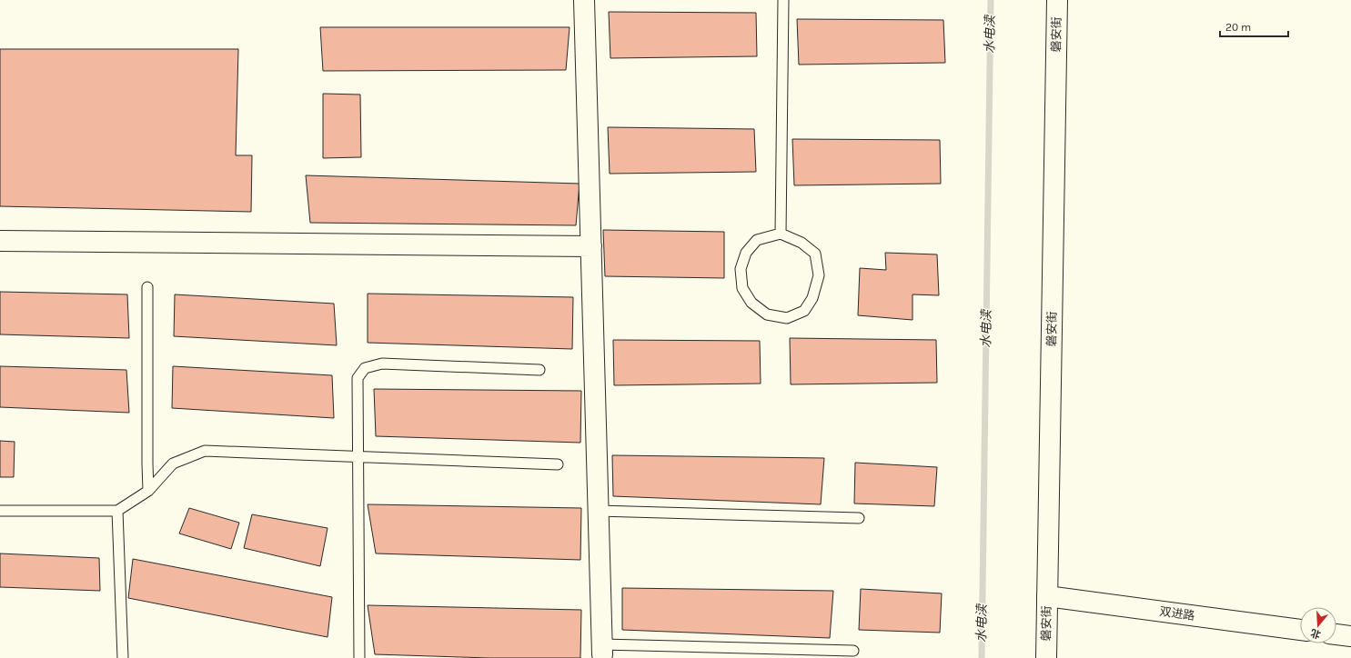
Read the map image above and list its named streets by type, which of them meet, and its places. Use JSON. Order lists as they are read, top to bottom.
{
  "streets": {
    "street": ["磐安街", "双进路"]
  },
  "crossings": [
    ["磐安街", "双进路"]
  ],
  "water": ["水电渎"],
  "scale_bar": "20 m",
  "north": "bottom"
}
